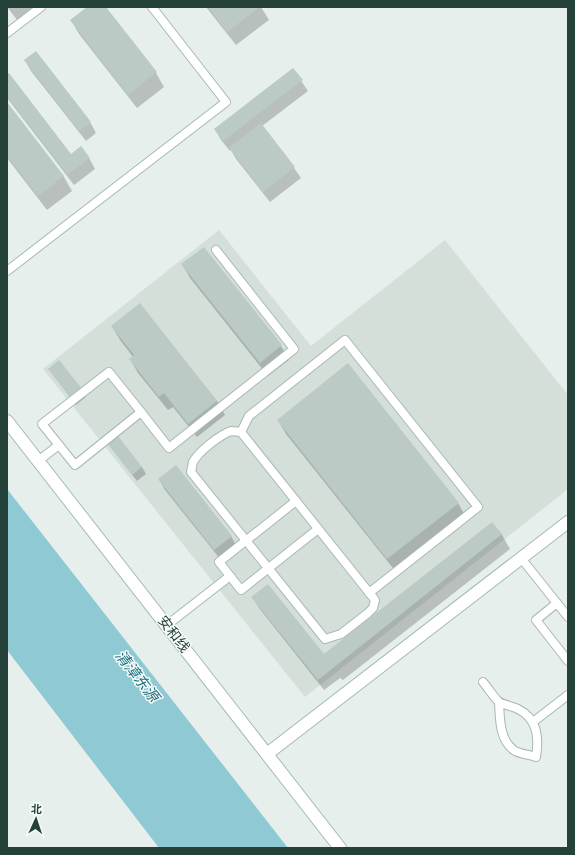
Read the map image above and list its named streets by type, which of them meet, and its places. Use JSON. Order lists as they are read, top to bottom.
{
  "streets": {
    "main road": ["安和线"]
  },
  "water": ["清漳东源"],
  "north": "top"
}
